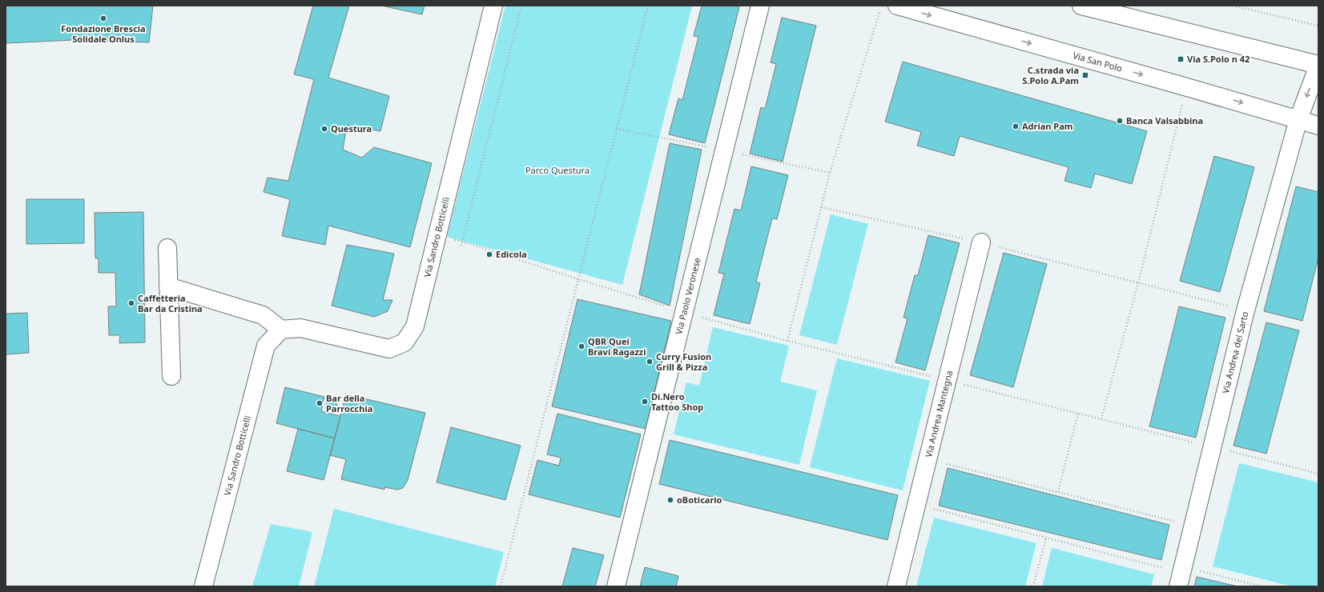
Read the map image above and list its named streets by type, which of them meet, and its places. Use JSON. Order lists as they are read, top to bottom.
{
  "streets": {
    "street": [
      "Via San Polo",
      "Via Sandro Botticelli",
      "Via Paolo Veronese",
      "Via Andrea del Sarto",
      "Via Andrea Mantegna"
    ]
  },
  "crossings": [
    ["Via San Polo", "Via Andrea del Sarto"]
  ],
  "parks": ["Parco Questura"],
  "places": {
    "other": [
      "Fondazione Brescia Solidale Onlus",
      "Banca Valsabbina",
      "Adrian Pam",
      "Questura",
      "Edicola",
      "Caffetteria Bar da Cristina",
      "QBR Quei Bravi Ragazzi",
      "Curry Fusion Grill & Pizza",
      "Di.Nero Tattoo Shop",
      "Bar della Parrocchia",
      "oBoticario"
    ],
    "transit": ["Via S.Polo n 42", "C.strada via S.Polo A.Pam"]
  }
}
